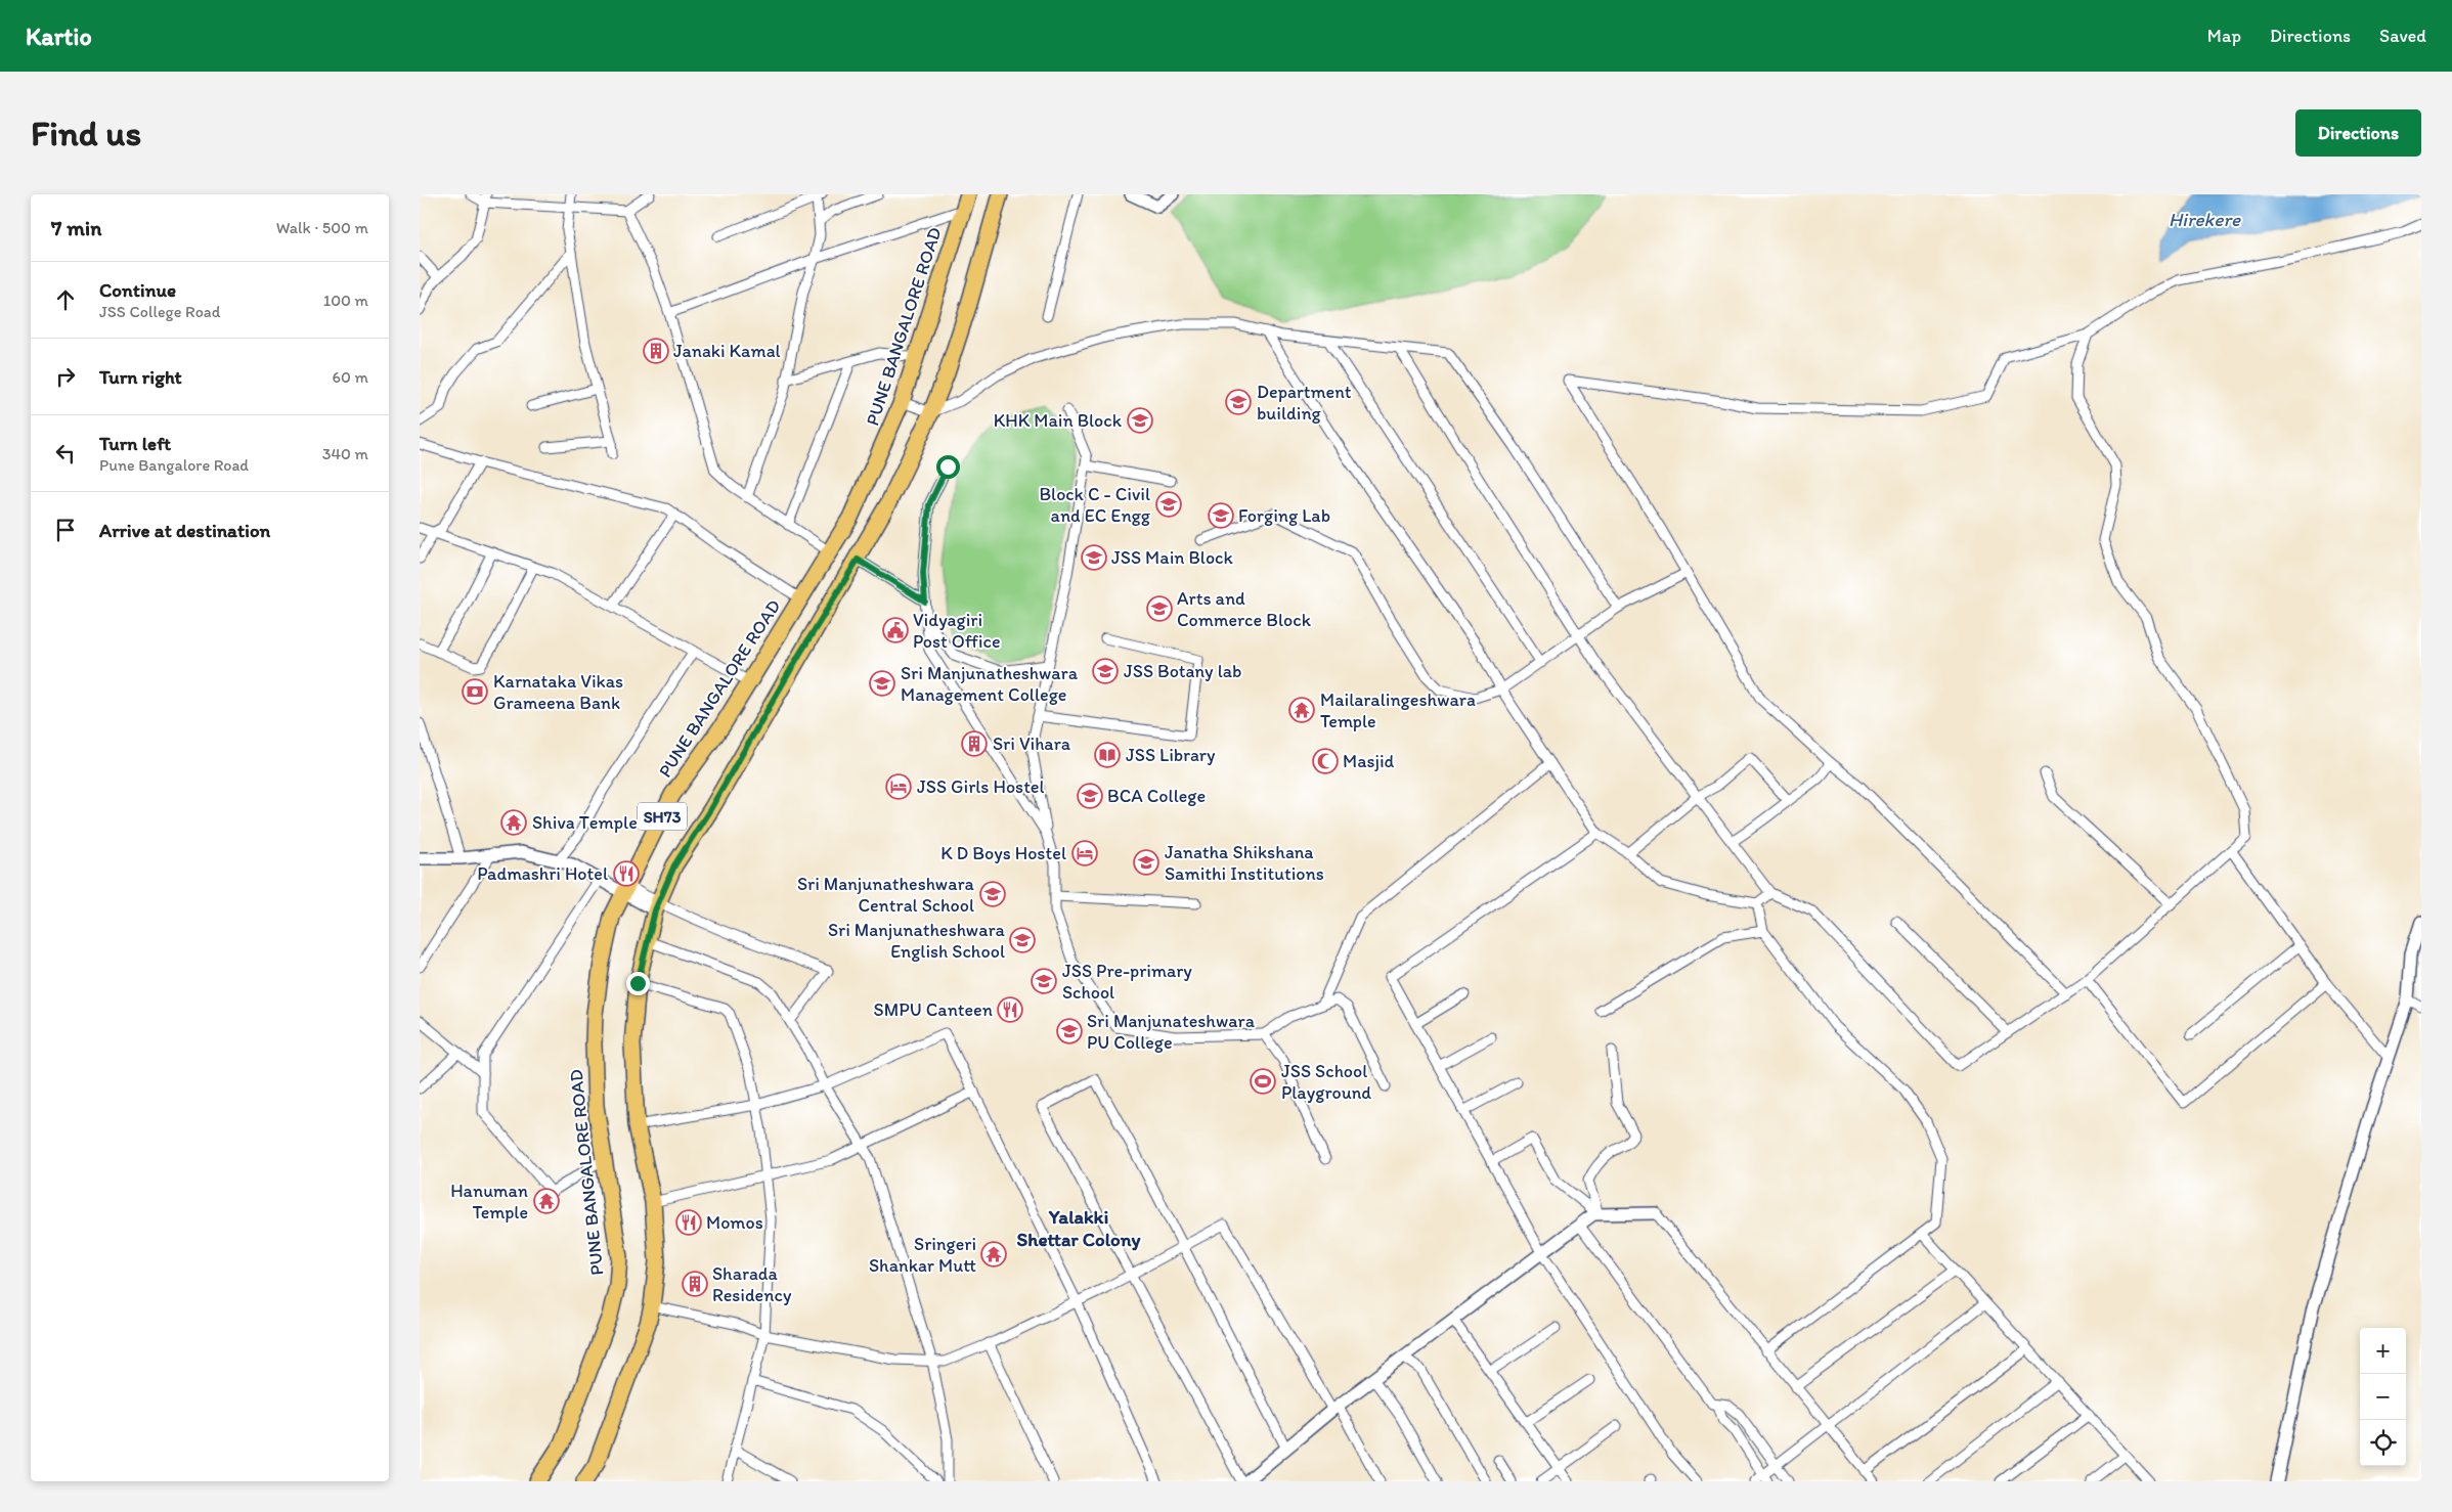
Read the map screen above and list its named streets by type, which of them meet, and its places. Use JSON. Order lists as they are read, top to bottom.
{
  "streets": {
    "main road": ["PUNE BANGALORE ROAD", "SH73"]
  },
  "districts": ["Yalakki Shettar Colony"],
  "water": ["Hirekere"],
  "places": {
    "building": ["Janaki Kamal", "Sri Vihara", "Sharada Residency"],
    "school or university": [
      "Department building",
      "KHK Main Block",
      "Block C - Civil and EC Engg",
      "Forging Lab",
      "JSS Main Block",
      "Arts and Commerce Block",
      "JSS Botany lab",
      "Sri Manjunatheshwara Management College",
      "BCA College",
      "Janatha Shikshana Samithi Institutions",
      "Sri Manjunatheshwara Central School",
      "Sri Manjunatheshwara English School",
      "JSS Pre-primary School",
      "Sri Manjunateshwara PU College"
    ],
    "public building": ["Vidyagiri Post Office"],
    "bank": ["Karnataka Vikas Grameena Bank"],
    "temple": [
      "Mailaralingeshwara Temple",
      "Shiva Temple",
      "Hanuman Temple",
      "Sringeri Shankar Mutt"
    ],
    "library": ["JSS Library"],
    "mosque": ["Masjid"],
    "hotel": ["JSS Girls Hostel", "K D Boys Hostel"],
    "restaurant": ["Padmashri Hotel", "SMPU Canteen", "Momos"],
    "sports": ["JSS School Playground"]
  },
  "page": {
    "header": "Kartio",
    "nav": ["Map", "Directions", "Saved"],
    "buttons": "Directions",
    "title": "Find us",
    "heading": ["7 min", "Walk · 500 m"],
    "list": [
      ["Continue", "JSS College Road", "100 m"],
      ["Turn right", "60 m"],
      ["Turn left", "Pune Bangalore Road", "340 m"],
      "Arrive at destination"
    ],
    "map_buttons": ["+", "−"]
  }
}
